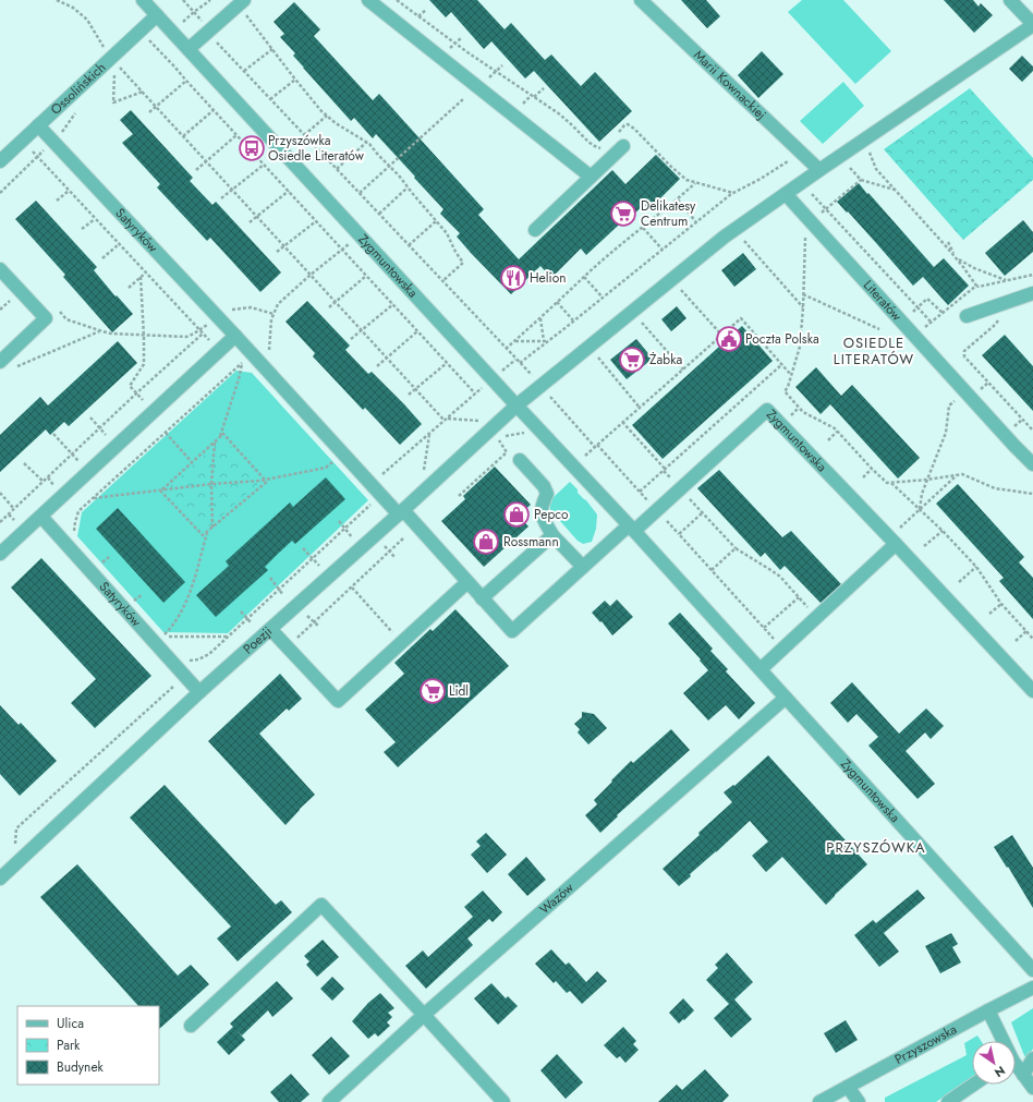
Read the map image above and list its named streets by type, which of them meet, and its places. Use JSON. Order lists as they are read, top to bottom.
{
  "streets": {
    "street": [
      "Marii Kownackiej",
      "Ossolińskich",
      "Satyryków",
      "Zygmuntowska",
      "Literatów",
      "Poezji",
      "Wazów",
      "Przyszowska"
    ]
  },
  "crossings": [
    ["Ossolińskich", "Satyryków"],
    ["Ossolińskich", "Zygmuntowska"],
    ["Satyryków", "Poezji"],
    ["Zygmuntowska", "Poezji"],
    ["Zygmuntowska", "Wazów"]
  ],
  "districts": ["OSIEDLE LITERATÓW", "PRZYSZÓWKA"],
  "places": {
    "bus stop": ["Przyszówka Osiedle Literatów"],
    "supermarket": ["Delikatesy Centrum", "Żabka", "Lidl"],
    "restaurant": ["Helion"],
    "public building": ["Poczta Polska"],
    "shop": ["Pepco", "Rossmann"]
  },
  "legend": ["Ulica", "Park", "Budynek"],
  "north": "bottom right"
}
